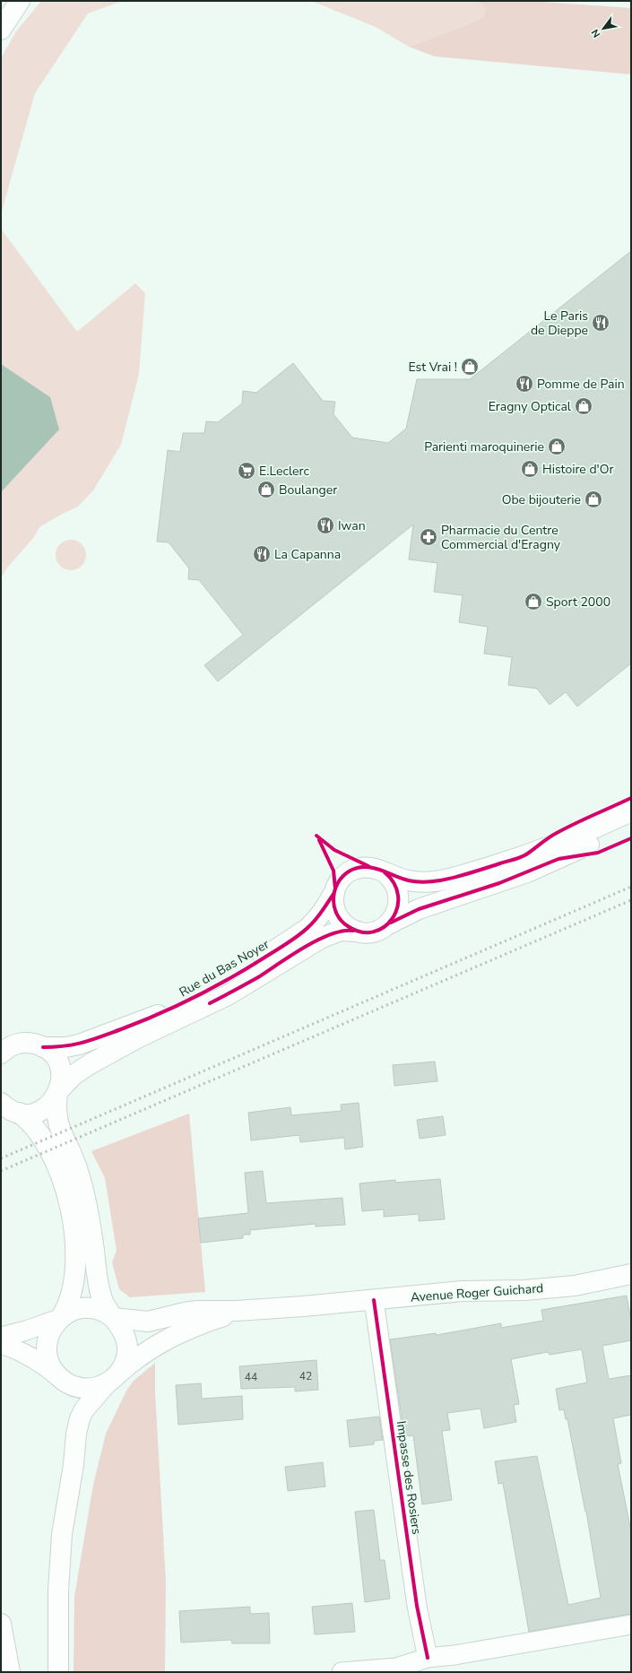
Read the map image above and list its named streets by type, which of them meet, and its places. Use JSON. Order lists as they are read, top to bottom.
{
  "streets": {
    "main road": ["Rue du Bas Noyer", "Avenue Roger Guichard"],
    "street": ["Impasse des Rosiers"]
  },
  "crossings": [
    ["Avenue Roger Guichard", "Impasse des Rosiers"]
  ],
  "places": {
    "restaurant": [
      "Le Paris de Dieppe",
      "Pomme de Pain",
      "Iwan",
      "La Capanna"
    ],
    "shop": [
      "Est Vrai !",
      "Eragny Optical",
      "Parienti maroquinerie",
      "Histoire d'Or",
      "Boulanger",
      "Obe bijouterie",
      "Sport 2000"
    ],
    "supermarket": ["E.Leclerc"],
    "pharmacy": ["Pharmacie du Centre Commercial d'Eragny"]
  },
  "house_numbers": ["42", "44"],
  "north": "bottom left"
}
